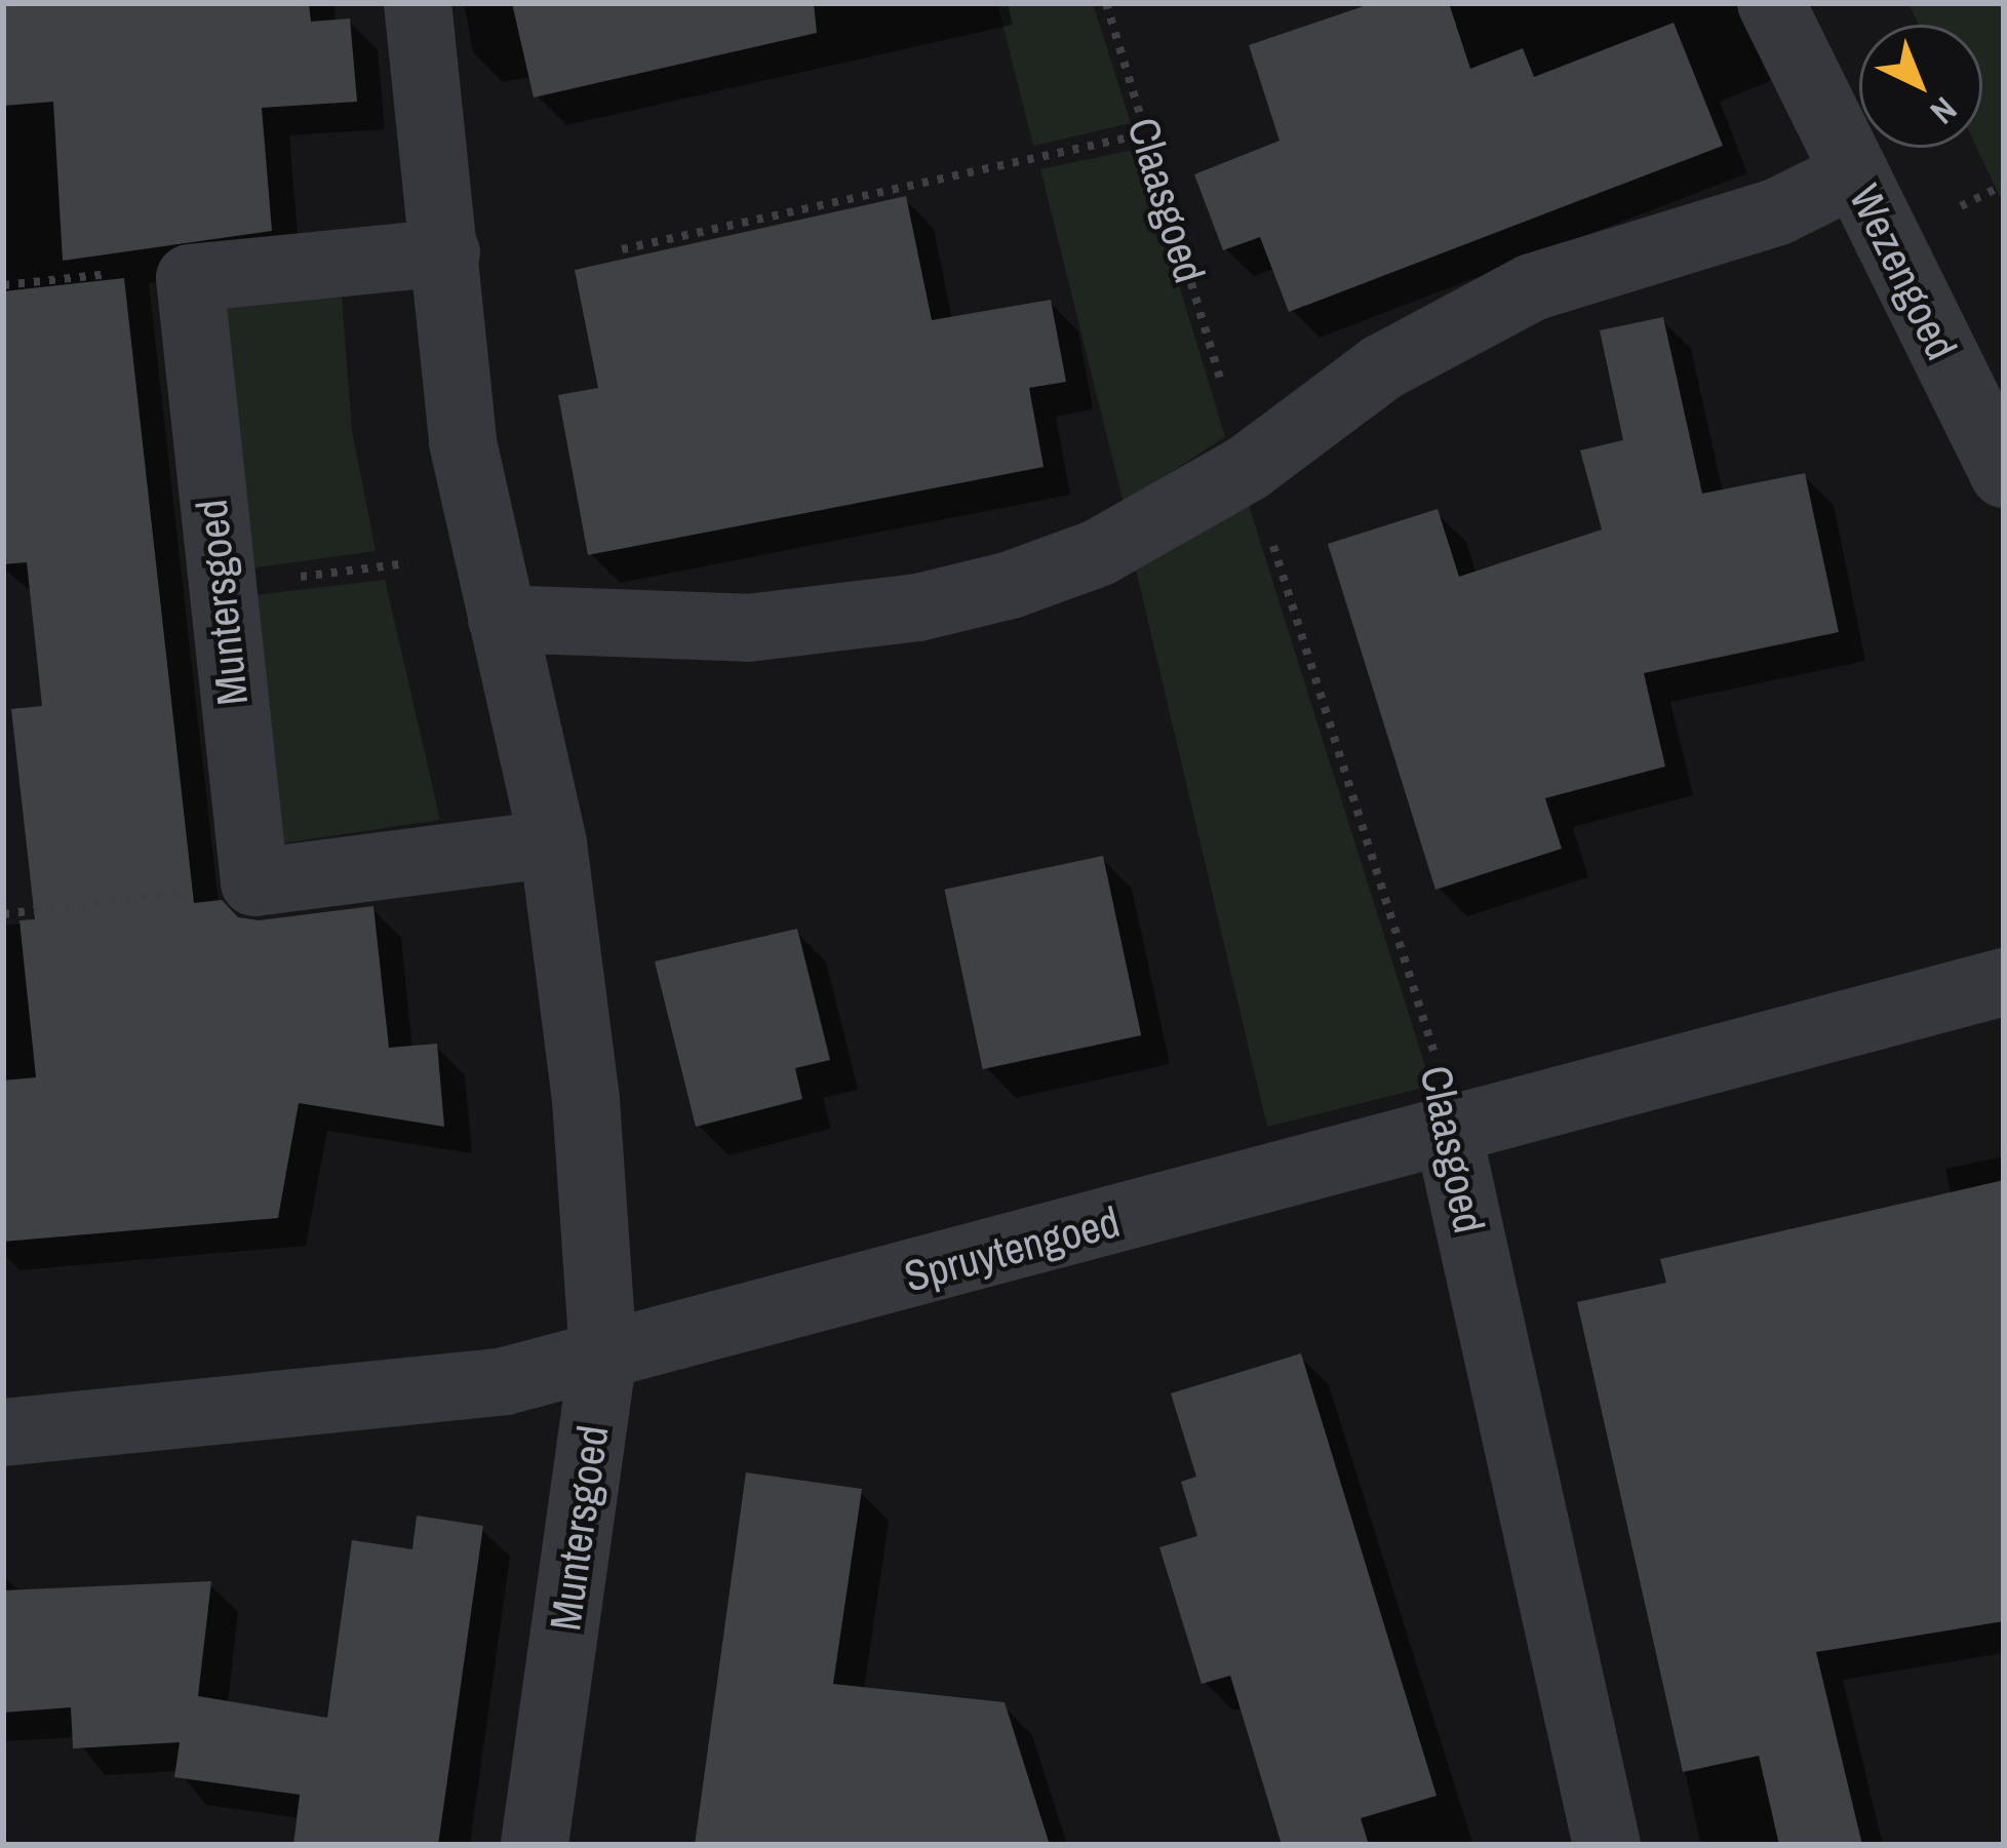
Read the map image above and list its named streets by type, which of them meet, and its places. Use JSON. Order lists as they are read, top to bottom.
{
  "streets": {
    "street": [
      "Claasgoed",
      "Wezengoed",
      "Muntersgoed",
      "Spruytengoed"
    ]
  },
  "crossings": [
    ["Claasgoed", "Spruytengoed"],
    ["Muntersgoed", "Spruytengoed"]
  ],
  "north": "bottom right"
}
